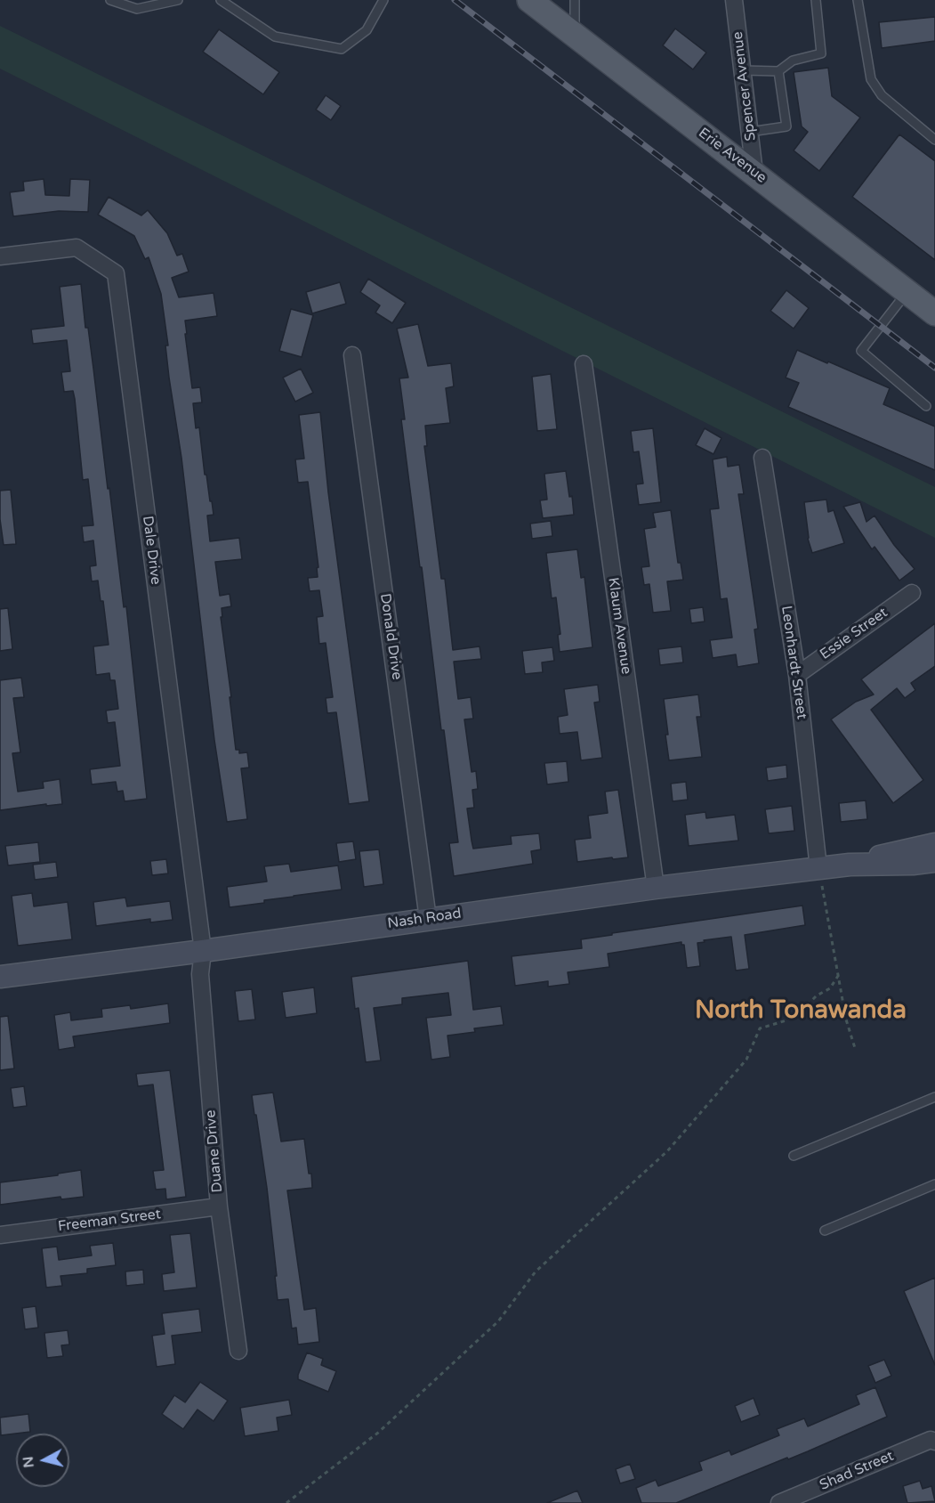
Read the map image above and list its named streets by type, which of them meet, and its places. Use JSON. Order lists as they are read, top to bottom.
{
  "streets": {
    "main road": ["Erie Avenue", "Nash Road"],
    "street": [
      "Spencer Avenue",
      "Dale Drive",
      "Klaum Avenue",
      "Essie Street",
      "Donald Drive",
      "Leonhardt Street",
      "Duane Drive",
      "Freeman Street",
      "Shad Street"
    ]
  },
  "crossings": [
    ["Spencer Avenue", "Erie Avenue"],
    ["Dale Drive", "Nash Road"],
    ["Dale Drive", "Duane Drive"],
    ["Klaum Avenue", "Nash Road"],
    ["Essie Street", "Leonhardt Street"],
    ["Donald Drive", "Nash Road"],
    ["Leonhardt Street", "Nash Road"],
    ["Nash Road", "Duane Drive"],
    ["Duane Drive", "Freeman Street"]
  ],
  "districts": ["North Tonawanda"],
  "north": "left"
}
